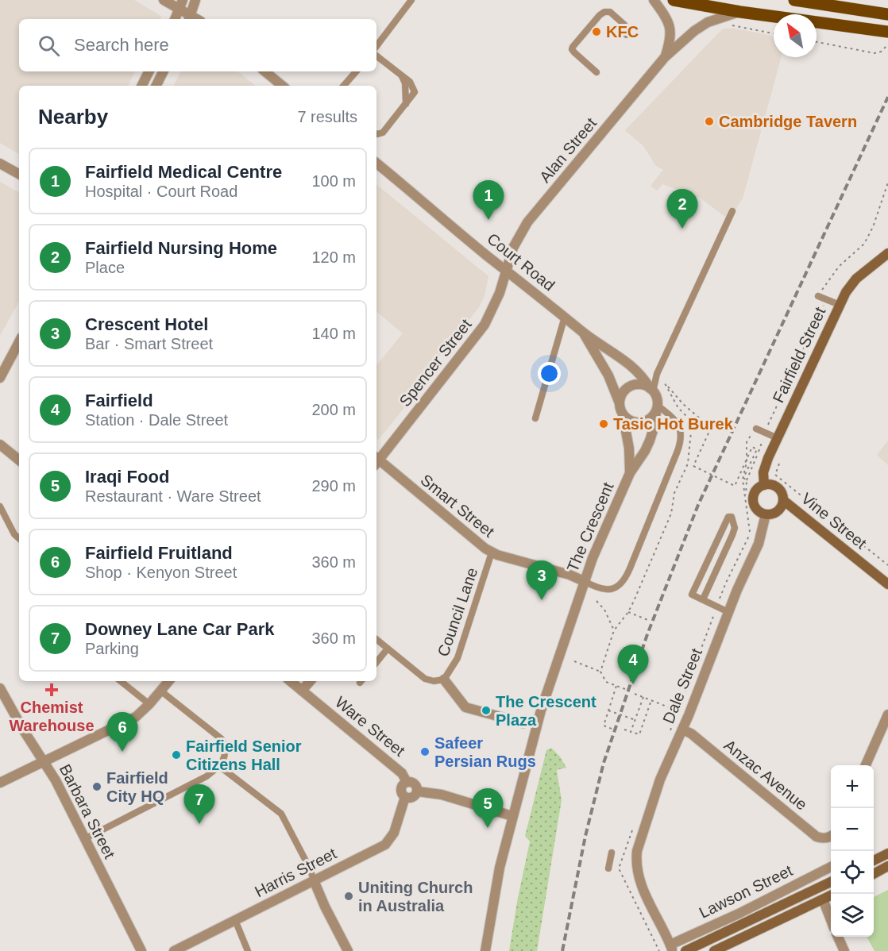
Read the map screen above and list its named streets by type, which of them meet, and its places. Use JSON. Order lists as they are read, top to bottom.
{
  "streets": {
    "main road": ["Fairfield Street", "Vine Street", "Lawson Street"],
    "street": [
      "Alan Street",
      "Court Road",
      "Spencer Street",
      "Smart Street",
      "The Crescent",
      "Dale Street",
      "Ware Street",
      "Anzac Avenue",
      "Barbara Street",
      "Harris Street"
    ],
    "lane": ["Council Lane"]
  },
  "crossings": [
    ["Alan Street", "Court Road"],
    ["Alan Street", "Spencer Street"],
    ["Court Road", "Spencer Street"],
    ["Fairfield Street", "Vine Street"],
    ["Fairfield Street", "Dale Street"],
    ["Smart Street", "The Crescent"],
    ["Smart Street", "Council Lane"],
    ["Vine Street", "Dale Street"],
    ["Dale Street", "Anzac Avenue"],
    ["Dale Street", "Lawson Street"],
    ["Ware Street", "Harris Street"]
  ],
  "places": {
    "other": [
      "KFC",
      "Cambridge Tavern",
      "Tasic Hot Burek",
      "The Crescent Plaza",
      "Safeer Persian Rugs",
      "Fairfield Senior Citizens Hall",
      "Fairfield City HQ",
      "Uniting Church in Australia"
    ],
    "health": ["Chemist Warehouse"]
  },
  "north": "top left",
  "page": {
    "search": "Search here",
    "heading": ["Nearby", "7 results"],
    "list": [
      {
        "mark": "1",
        "name": "Fairfield Medical Centre",
        "note": "Hospital · Court Road",
        "value": "100 m"
      },
      {
        "mark": "2",
        "name": "Fairfield Nursing Home",
        "note": "Place",
        "value": "120 m"
      },
      {
        "mark": "3",
        "name": "Crescent Hotel",
        "note": "Bar · Smart Street",
        "value": "140 m"
      },
      {
        "mark": "4",
        "name": "Fairfield",
        "note": "Station · Dale Street",
        "value": "200 m"
      },
      {
        "mark": "5",
        "name": "Iraqi Food",
        "note": "Restaurant · Ware Street",
        "value": "290 m"
      },
      {
        "mark": "6",
        "name": "Fairfield Fruitland",
        "note": "Shop · Kenyon Street",
        "value": "360 m"
      },
      {
        "mark": "7",
        "name": "Downey Lane Car Park",
        "note": "Parking",
        "value": "360 m"
      }
    ],
    "pins": [
      "1",
      "2",
      "3",
      "4",
      "6",
      "7",
      "5"
    ],
    "map_buttons": ["+", "−"]
  }
}
